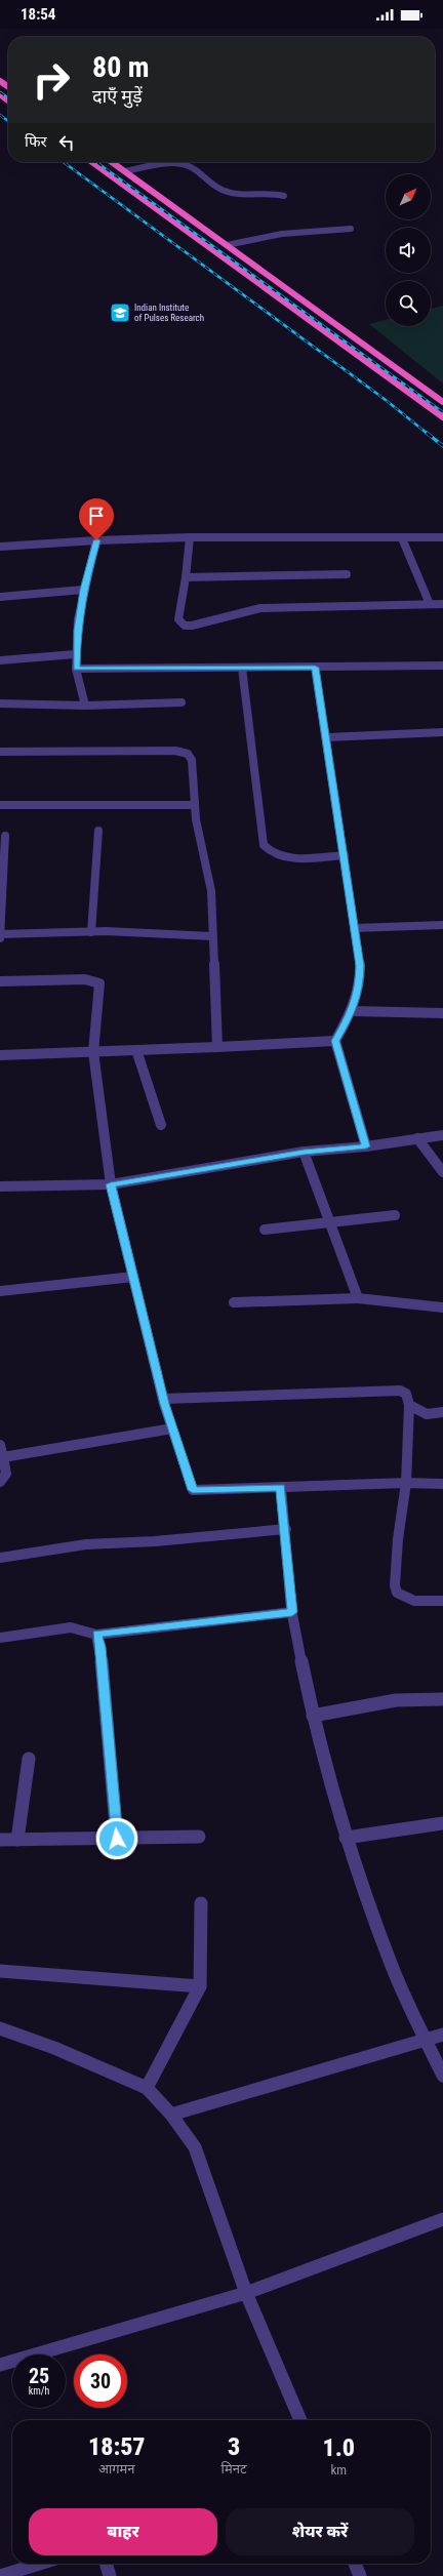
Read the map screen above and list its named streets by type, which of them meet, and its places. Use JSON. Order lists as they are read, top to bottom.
{
  "places": {
    "school or university": ["Indian Institute of Pulses Research"]
  },
  "north": "top right",
  "page": {
    "status": "18:54",
    "turn": ["80 m", "दाएँ मुड़ें"],
    "then": "फिर",
    "speed": "25 km/h",
    "limit": "30",
    "eta": [
      "18:57",
      "आगमन",
      "3",
      "मिनट",
      "1.0",
      "km"
    ],
    "buttons": ["बाहर", "शेयर करें"]
  }
}
